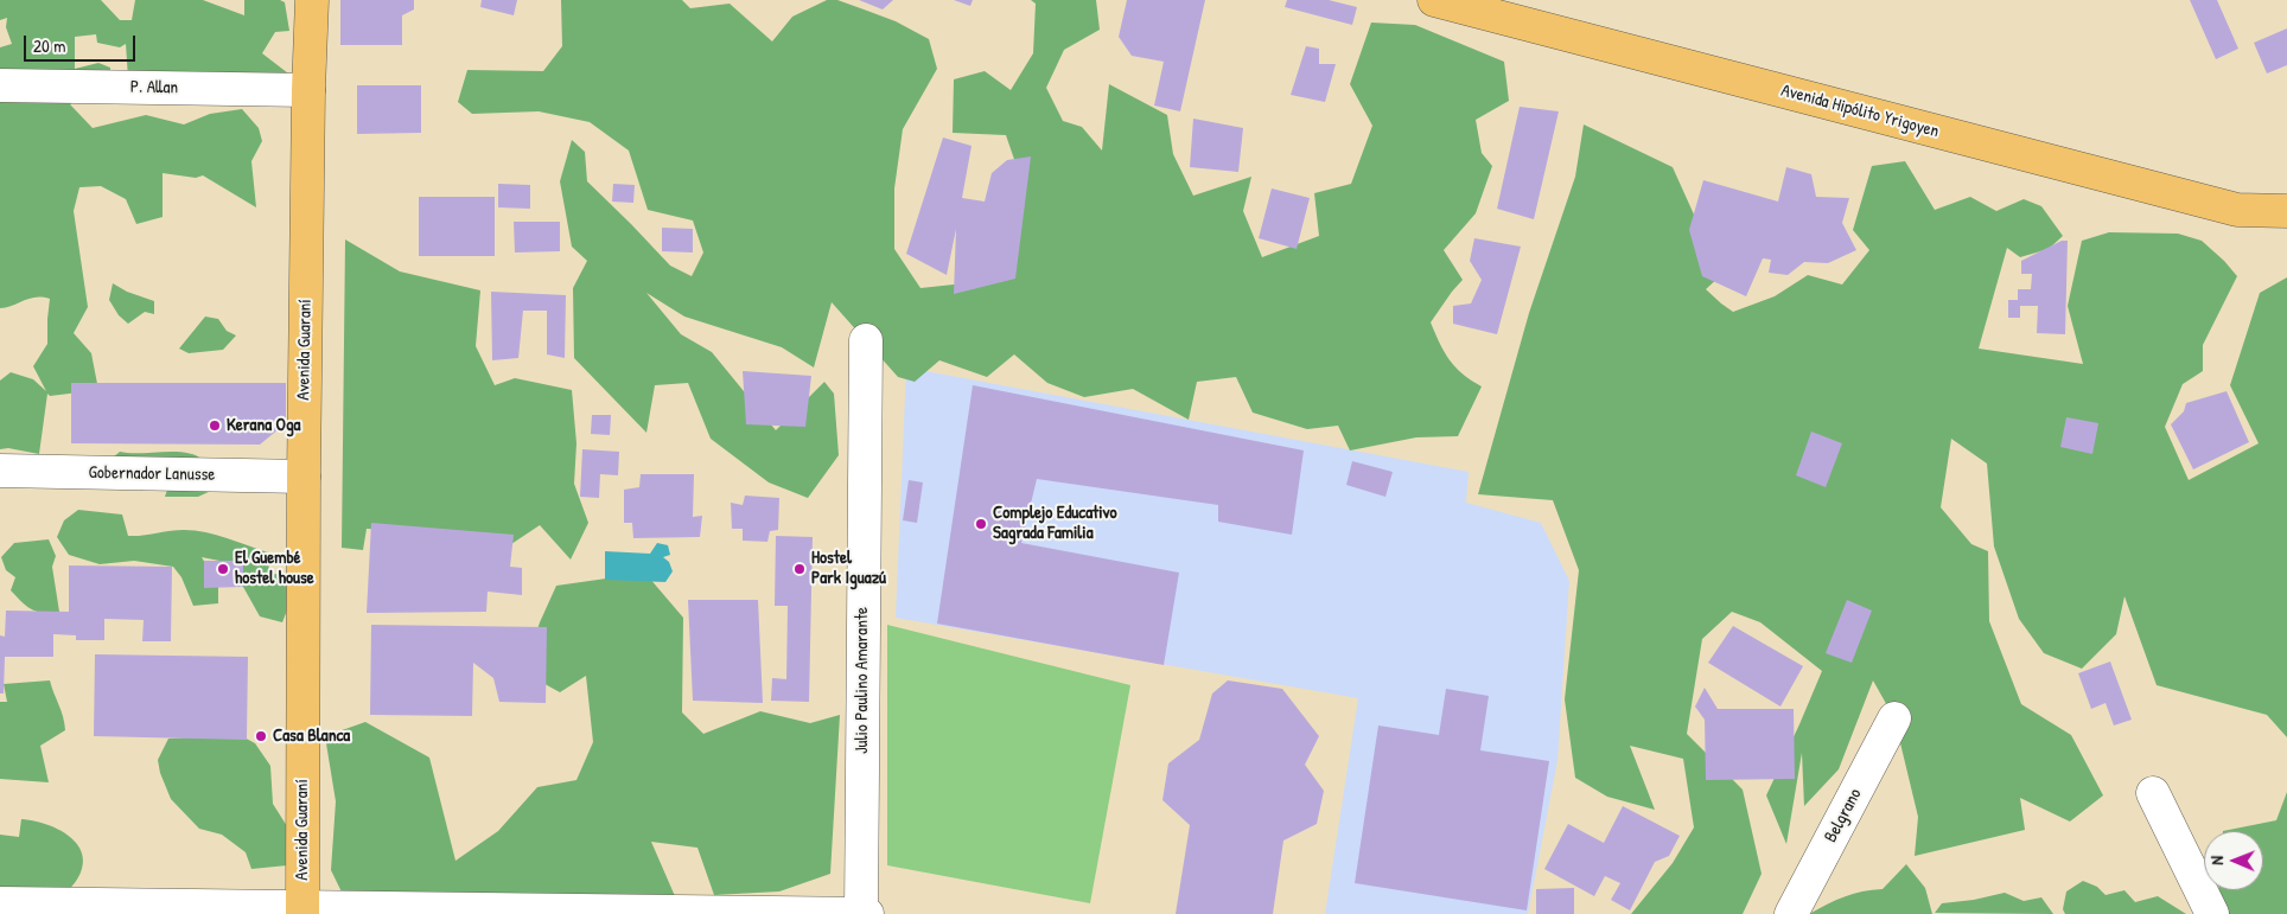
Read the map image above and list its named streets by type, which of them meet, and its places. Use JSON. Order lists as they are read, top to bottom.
{
  "streets": {
    "main road": ["Avenida Hipólito Yrigoyen", "Avenida Guaraní"],
    "street": [
      "P. Allan",
      "Gobernador Lanusse",
      "Julio Paulino Amarante",
      "Belgrano"
    ]
  },
  "crossings": [
    ["P. Allan", "Avenida Guaraní"],
    ["Avenida Guaraní", "Gobernador Lanusse"]
  ],
  "places": [
    "Kerana Oga",
    "Complejo Educativo Sagrada Familia",
    "El Guembé hostel house",
    "Hostel Park Iguazú",
    "Casa Blanca"
  ],
  "scale_bar": "20 m",
  "north": "left"
}
